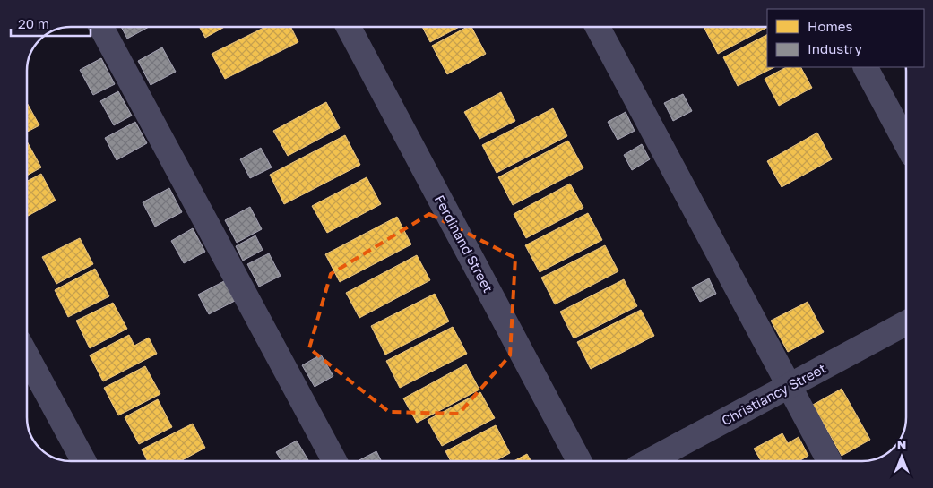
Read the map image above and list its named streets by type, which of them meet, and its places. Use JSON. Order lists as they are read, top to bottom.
{
  "streets": {
    "street": ["Ferdinand Street", "Christiancy Street"]
  },
  "legend": ["Homes", "Industry"],
  "scale_bar": "20 m",
  "north": "top"
}
